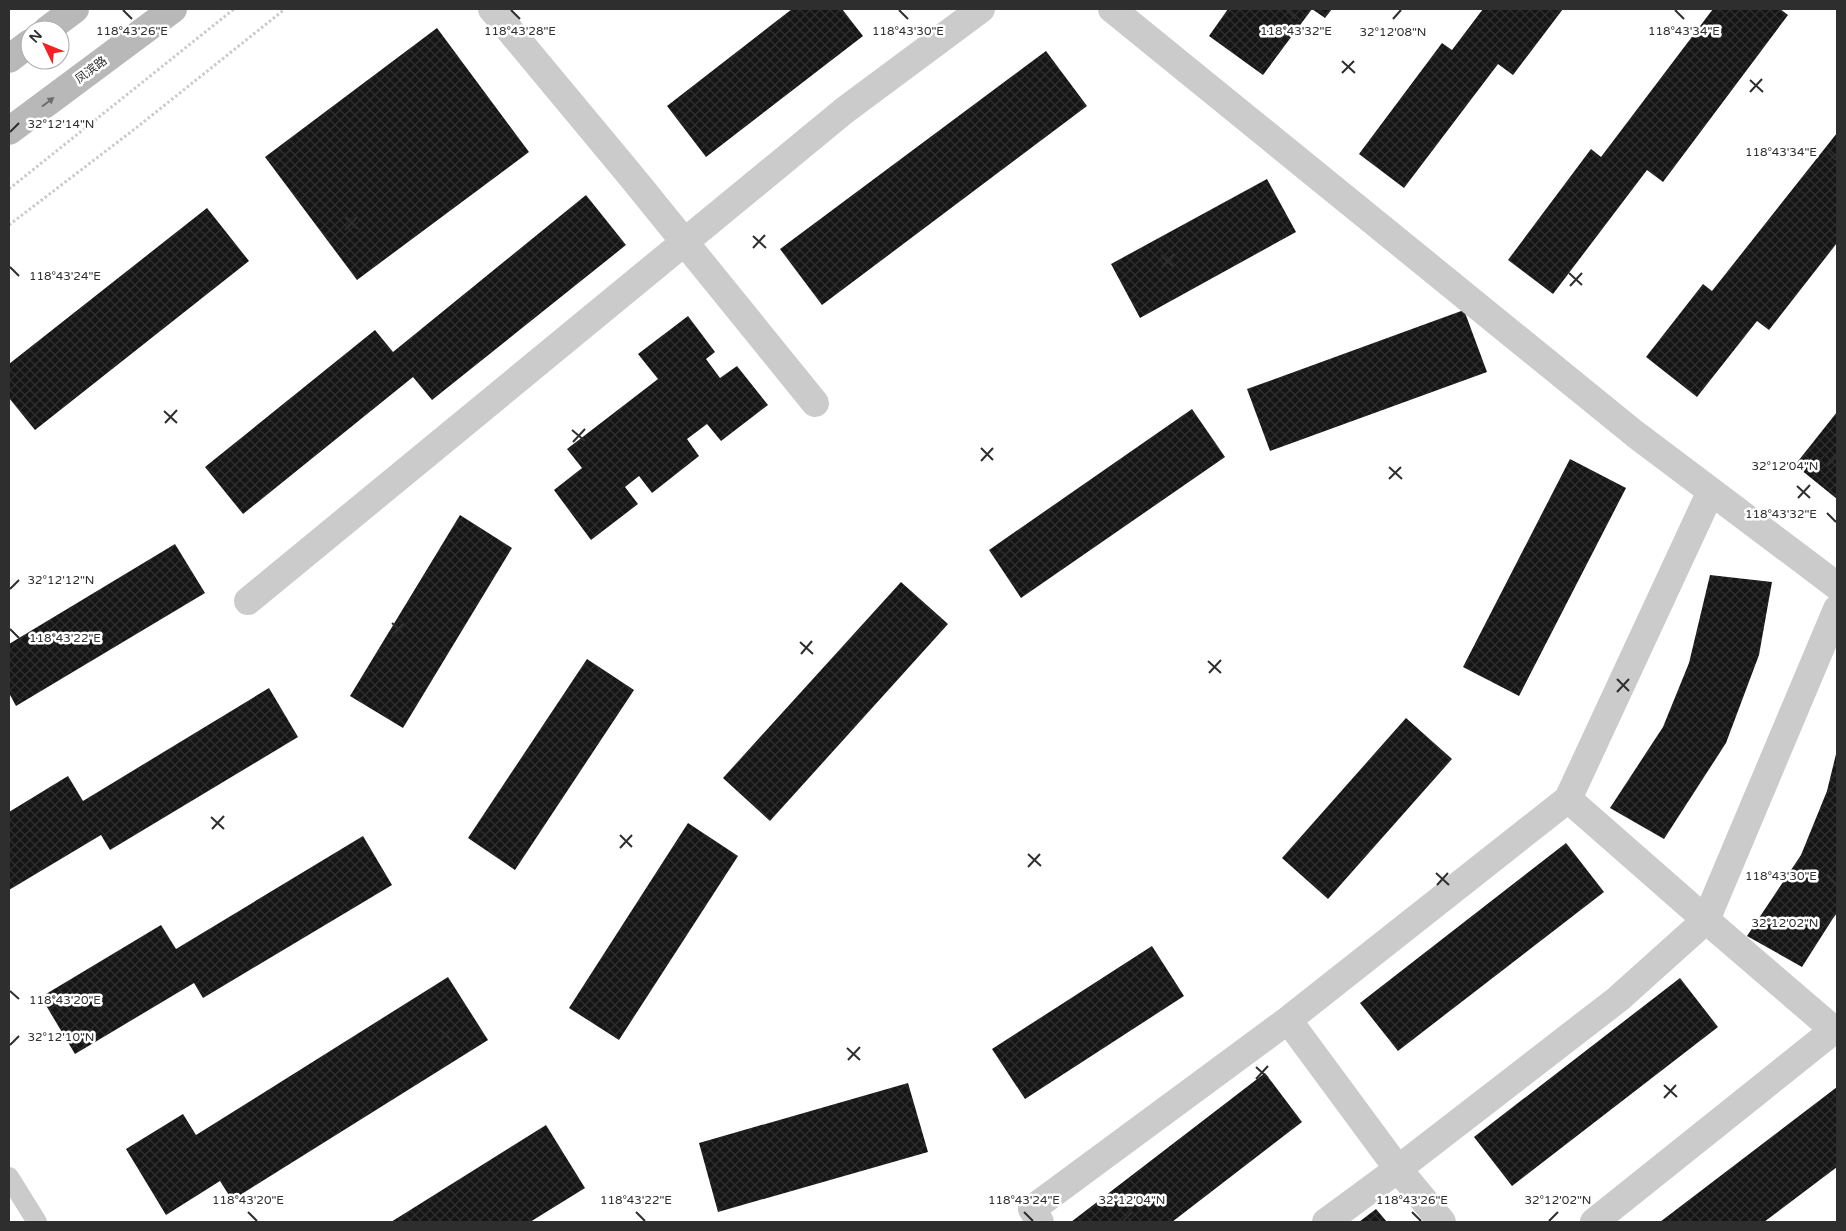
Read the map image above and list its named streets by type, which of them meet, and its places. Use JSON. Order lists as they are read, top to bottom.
{
  "streets": {
    "main road": ["凤滨路"]
  },
  "one_way": ["凤滨路"],
  "north": "top left",
  "coordinates": [
    "118°43'26\"E",
    "118°43'28\"E",
    "118°43'30\"E",
    "118°43'32\"E",
    "118°43'34\"E",
    "32°12'08\"N",
    "32°12'14\"N",
    "118°43'24\"E",
    "32°12'04\"N",
    "32°12'12\"N",
    "118°43'22\"E",
    "32°12'02\"N",
    "118°43'20\"E",
    "32°12'10\"N"
  ]
}
